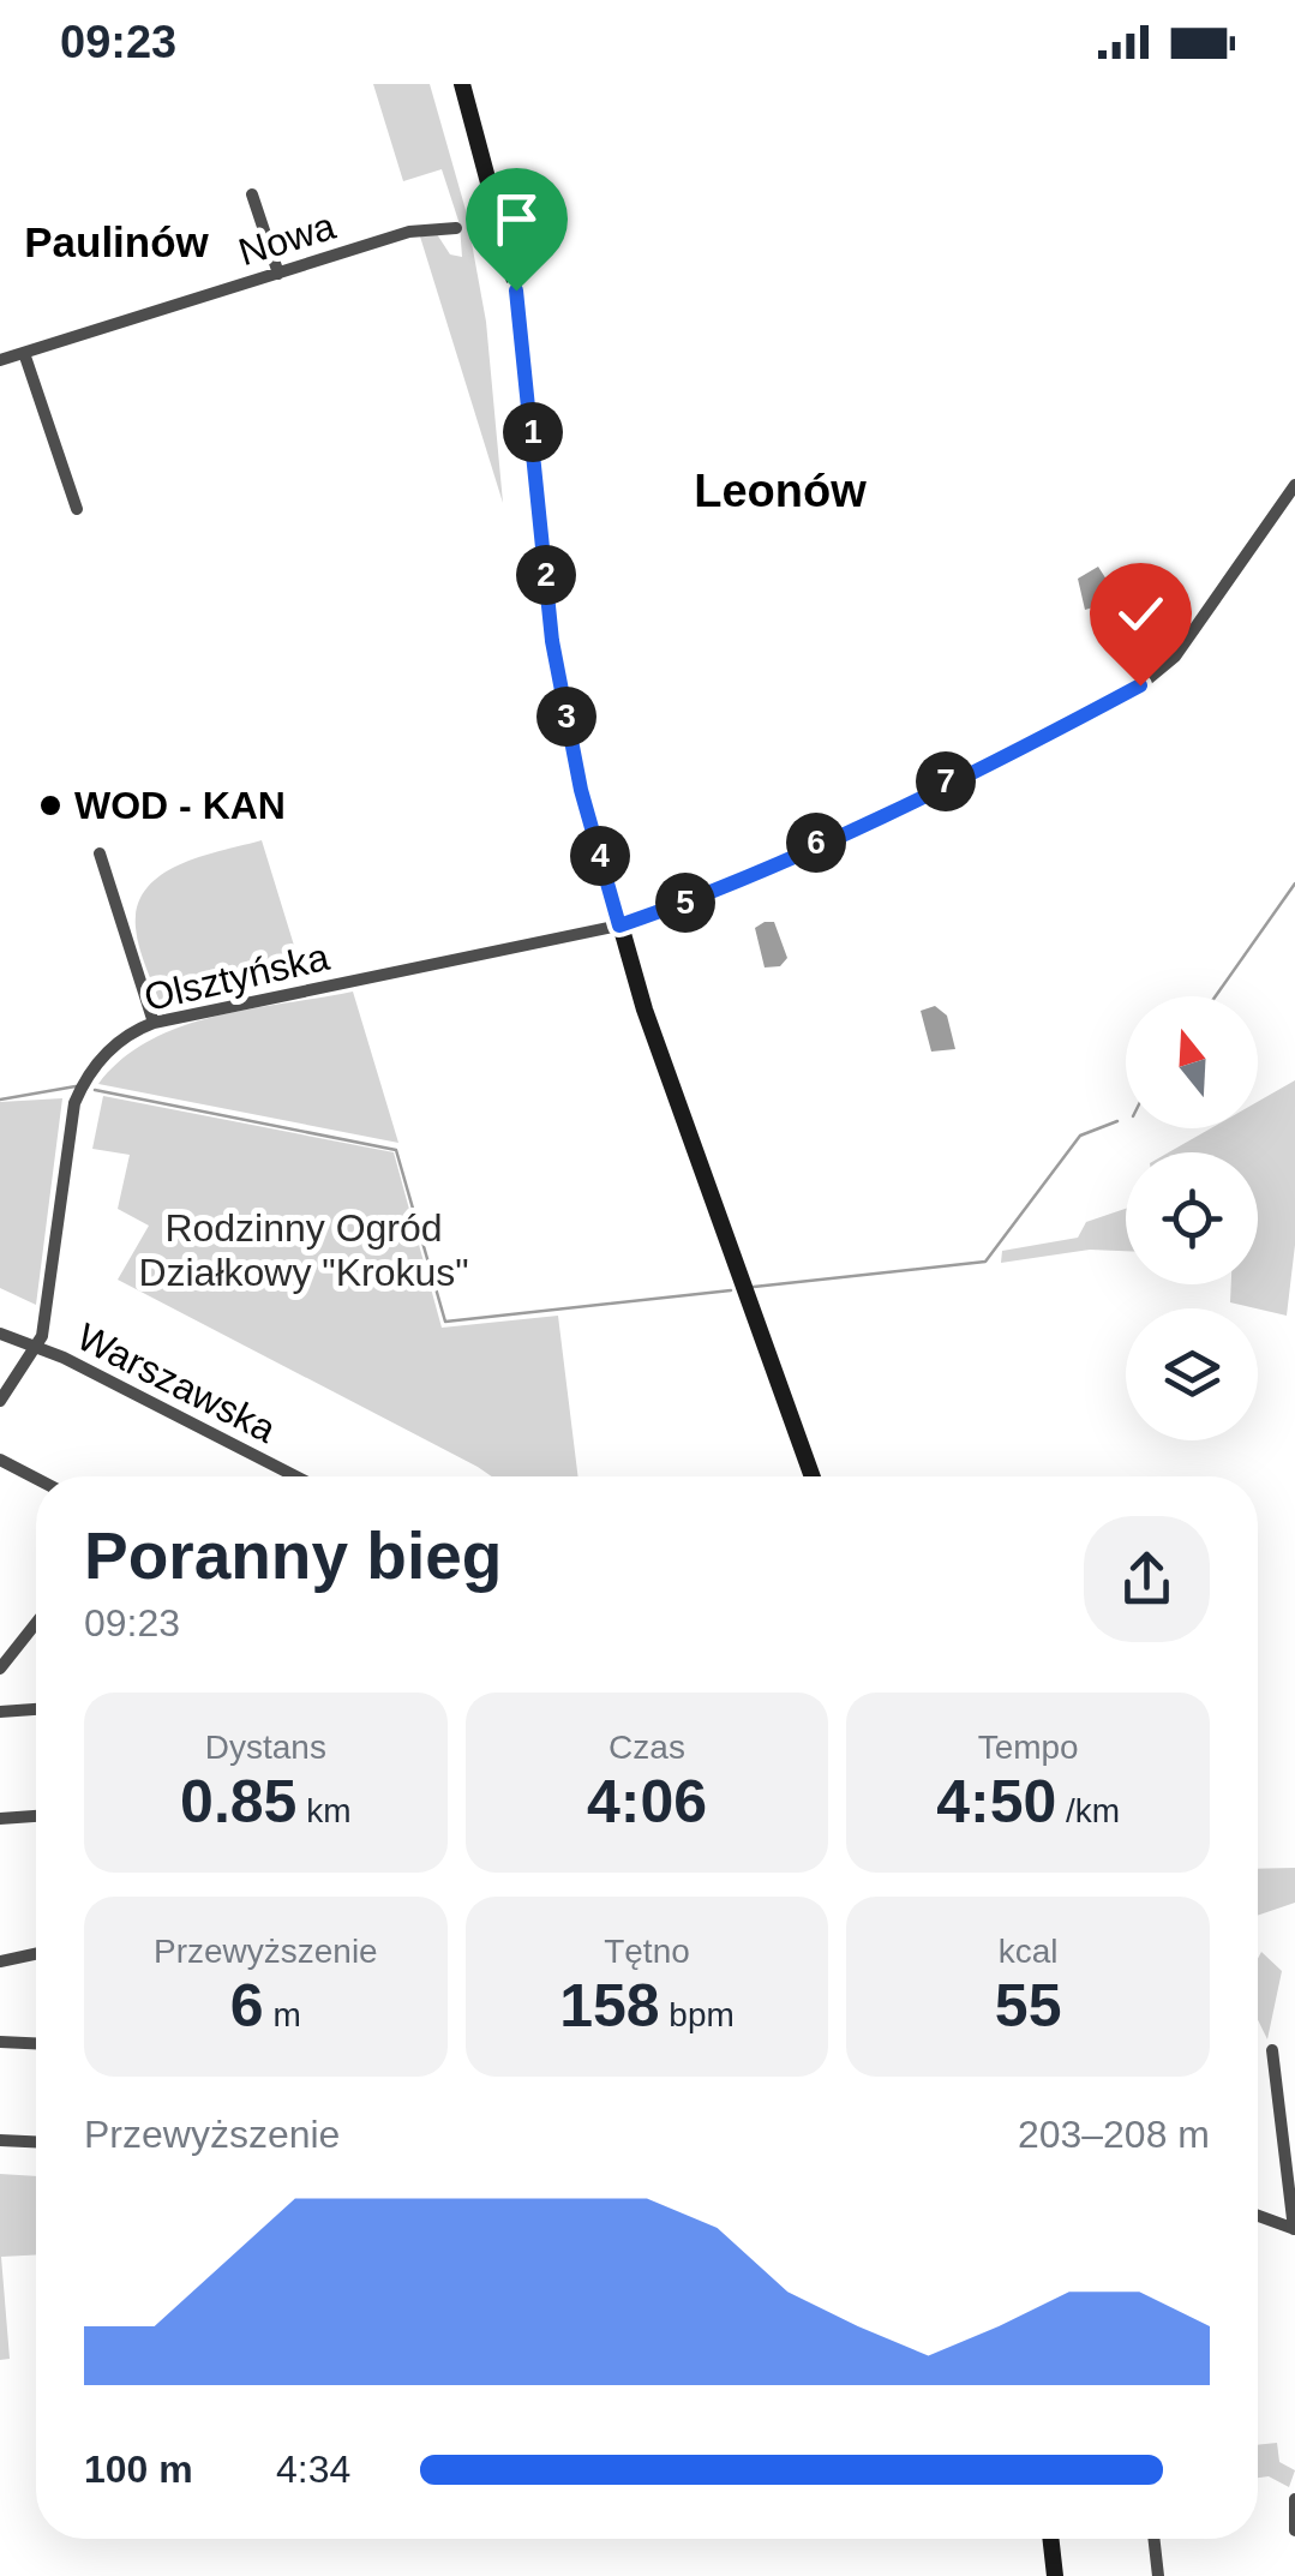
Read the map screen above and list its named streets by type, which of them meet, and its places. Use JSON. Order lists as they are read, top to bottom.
{
  "streets": {
    "street": ["Nowa", "Olsztyńska", "Warszawska"]
  },
  "crossings": [
    ["Olsztyńska", "Warszawska"]
  ],
  "districts": ["Paulinów", "Leonów"],
  "parks": ["Rodzinny Ogród Działkowy \"Krokus\""],
  "places": ["WOD - KAN"],
  "north": "top",
  "page": {
    "status": "09:23",
    "pins": [
      "1",
      "2",
      "3",
      "7",
      "6",
      "4",
      "5"
    ],
    "heading": ["Poranny bieg", "09:23"],
    "stats": [
      ["Dystans", "0.85 km"],
      ["Czas", "4:06"],
      ["Tempo", "4:50 /km"],
      ["Przewyższenie", "6 m"],
      ["Tętno", "158 bpm"],
      ["kcal", "55"]
    ],
    "chart": ["Przewyższenie", "203–208 m"],
    "list": [
      {
        "name": "100 m",
        "note": "4:34"
      }
    ]
  }
}
